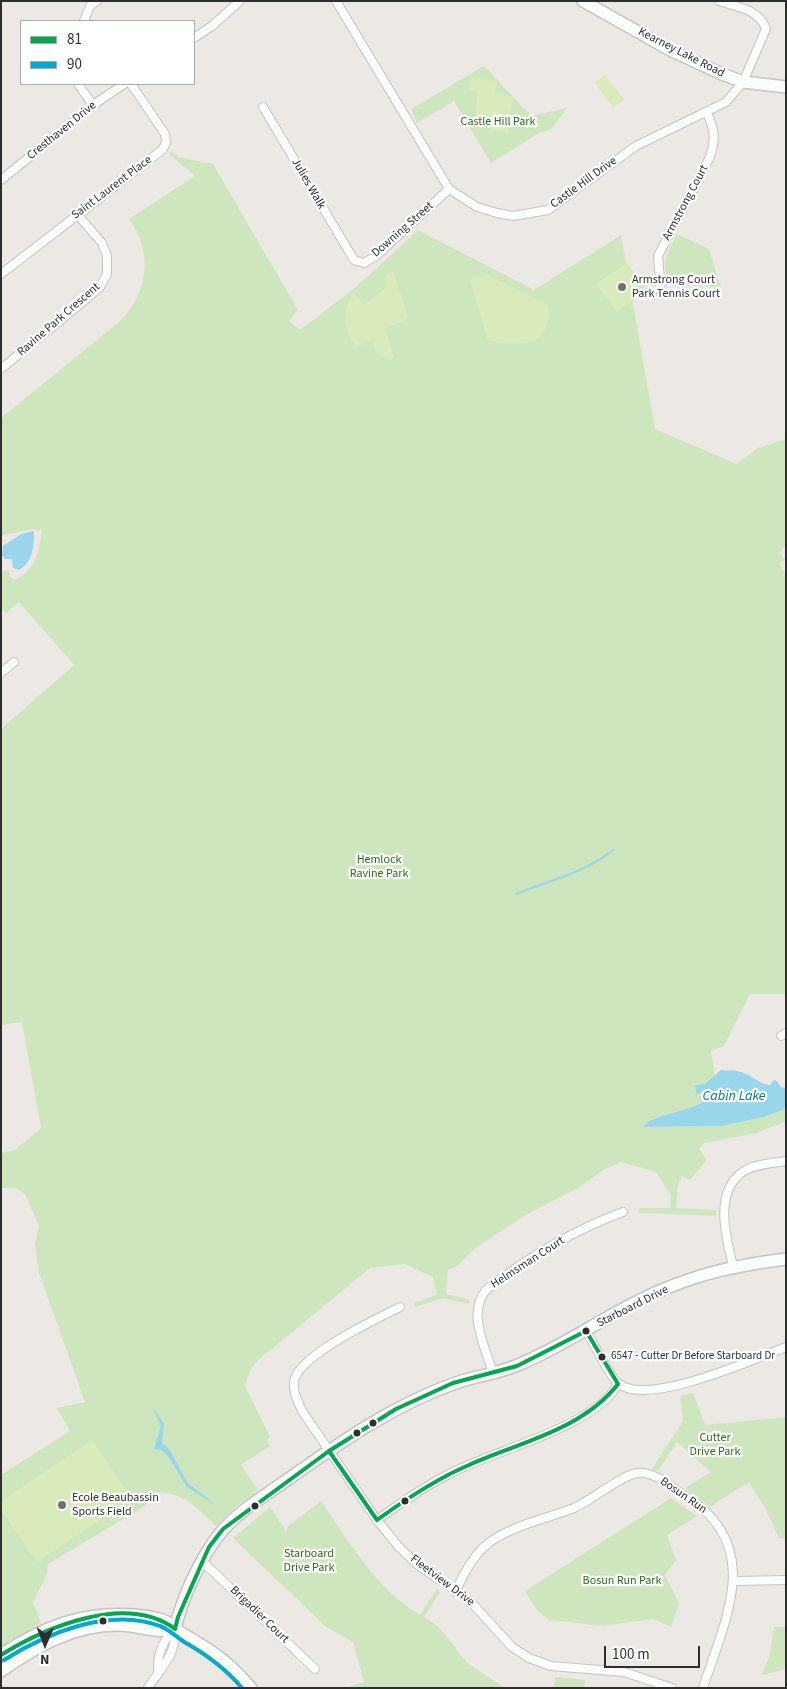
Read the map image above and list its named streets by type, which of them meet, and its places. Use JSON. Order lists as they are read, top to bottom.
{
  "streets": {
    "street": [
      "Kearney Lake Road",
      "Cresthaven Drive",
      "Castle Hill Drive",
      "Julies Walk",
      "Saint Laurent Place",
      "Armstrong Court",
      "Downing Street",
      "Ravine Park Crescent",
      "Helmsman Court",
      "Starboard Drive",
      "Bosun Run",
      "Fleetview Drive",
      "Brigadier Court"
    ]
  },
  "crossings": [
    ["Kearney Lake Road", "Castle Hill Drive"],
    ["Castle Hill Drive", "Armstrong Court"],
    ["Castle Hill Drive", "Downing Street"],
    ["Julies Walk", "Downing Street"],
    ["Saint Laurent Place", "Ravine Park Crescent"],
    ["Helmsman Court", "Starboard Drive"],
    ["Starboard Drive", "Fleetview Drive"],
    ["Starboard Drive", "Brigadier Court"],
    ["Bosun Run", "Fleetview Drive"]
  ],
  "water": ["Cabin Lake"],
  "parks": [
    "Castle Hill Park",
    "Hemlock Ravine Park",
    "Cutter Drive Park",
    "Starboard Drive Park",
    "Bosun Run Park"
  ],
  "places": ["Armstrong Court Park Tennis Court", "6547 - Cutter Dr Before Starboard Dr", "Ecole Beaubassin Sports Field"],
  "lines": ["transit line 81", "transit line 90"],
  "legend": ["81", "90"],
  "scale_bar": "100 m",
  "north": "bottom"
}
